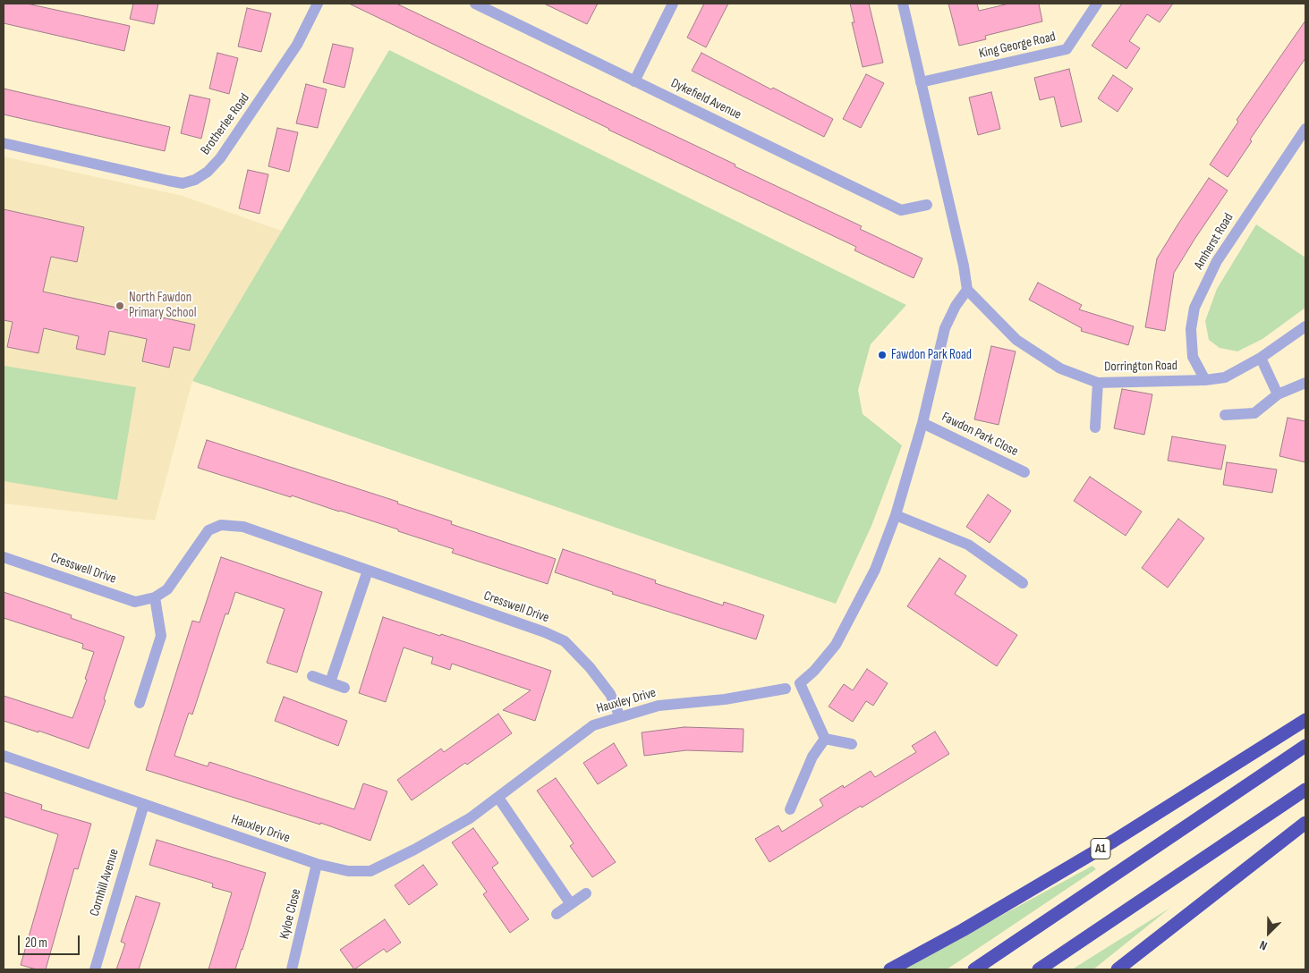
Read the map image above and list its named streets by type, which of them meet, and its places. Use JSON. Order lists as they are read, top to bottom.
{
  "streets": {
    "highway": ["A1"],
    "street": [
      "King George Road",
      "Dykefield Avenue",
      "Brotherlee Road",
      "Amherst Road",
      "Dorrington Road",
      "Fawdon Park Close",
      "Cresswell Drive",
      "Hauxley Drive",
      "Cornhill Avenue",
      "Kyloe Close"
    ]
  },
  "crossings": [
    ["Amherst Road", "Dorrington Road"],
    ["Cresswell Drive", "Hauxley Drive"],
    ["Hauxley Drive", "Cornhill Avenue"],
    ["Hauxley Drive", "Kyloe Close"]
  ],
  "places": ["North Fawdon Primary School", "Fawdon Park Road"],
  "scale_bar": "20 m",
  "north": "bottom left"
}
